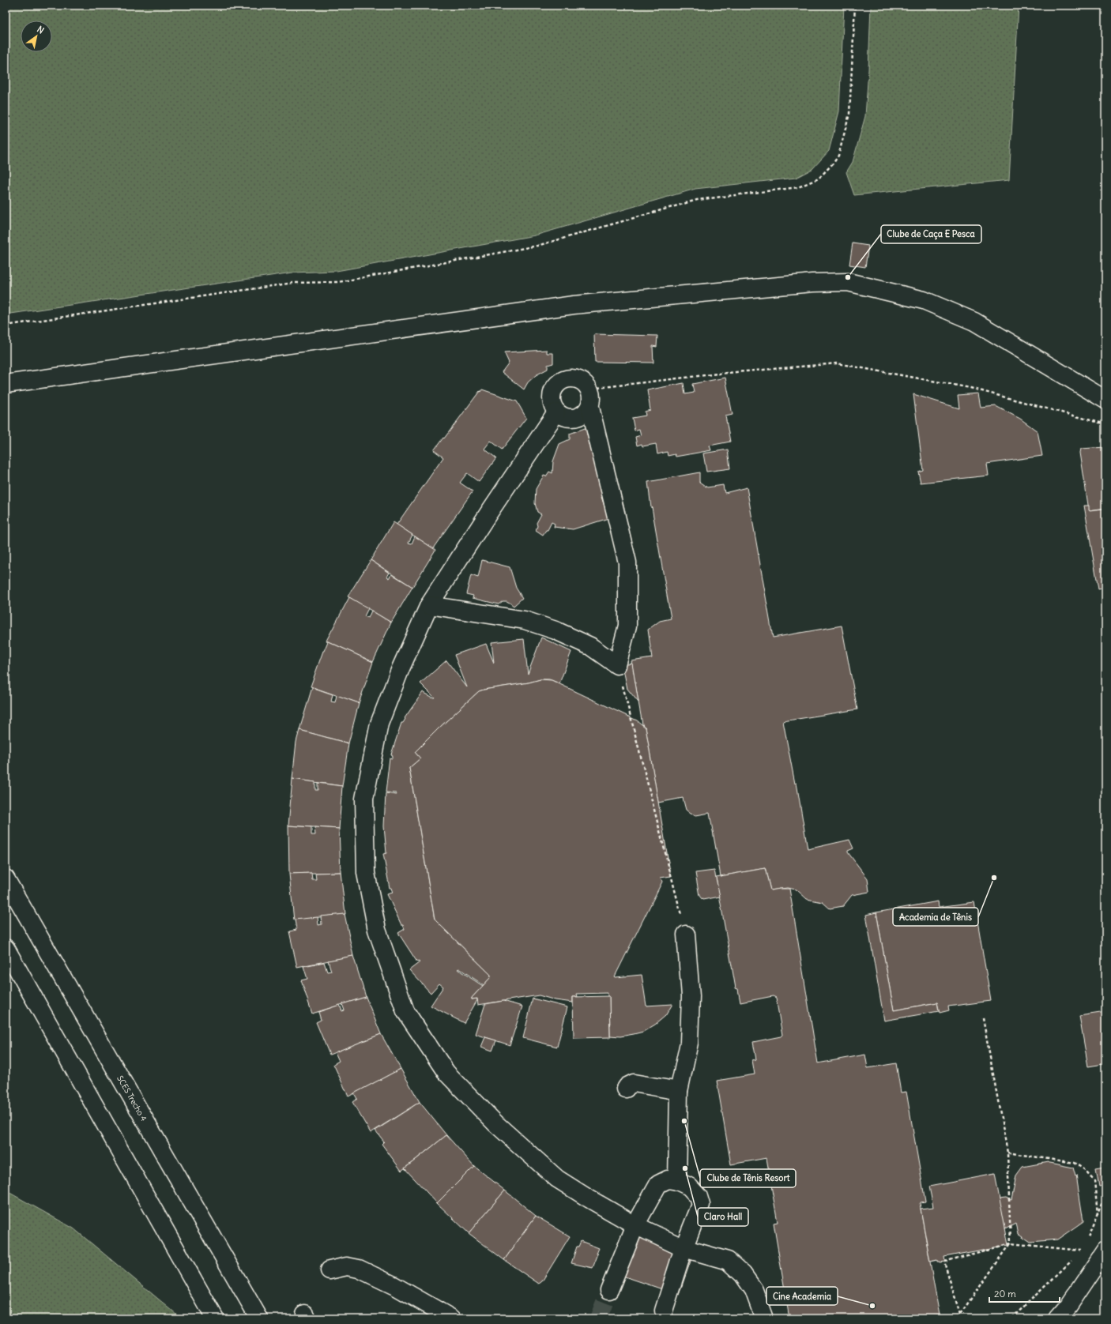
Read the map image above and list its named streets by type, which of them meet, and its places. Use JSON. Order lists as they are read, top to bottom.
{
  "streets": {
    "street": ["SCES Trecho 4"]
  },
  "places": [
    "Clube de Caça E Pesca",
    "Academia de Tênis",
    "Clube de Tênis Resort",
    "Claro Hall",
    "Cine Academia"
  ],
  "scale_bar": "20 m",
  "north": "top right"
}
